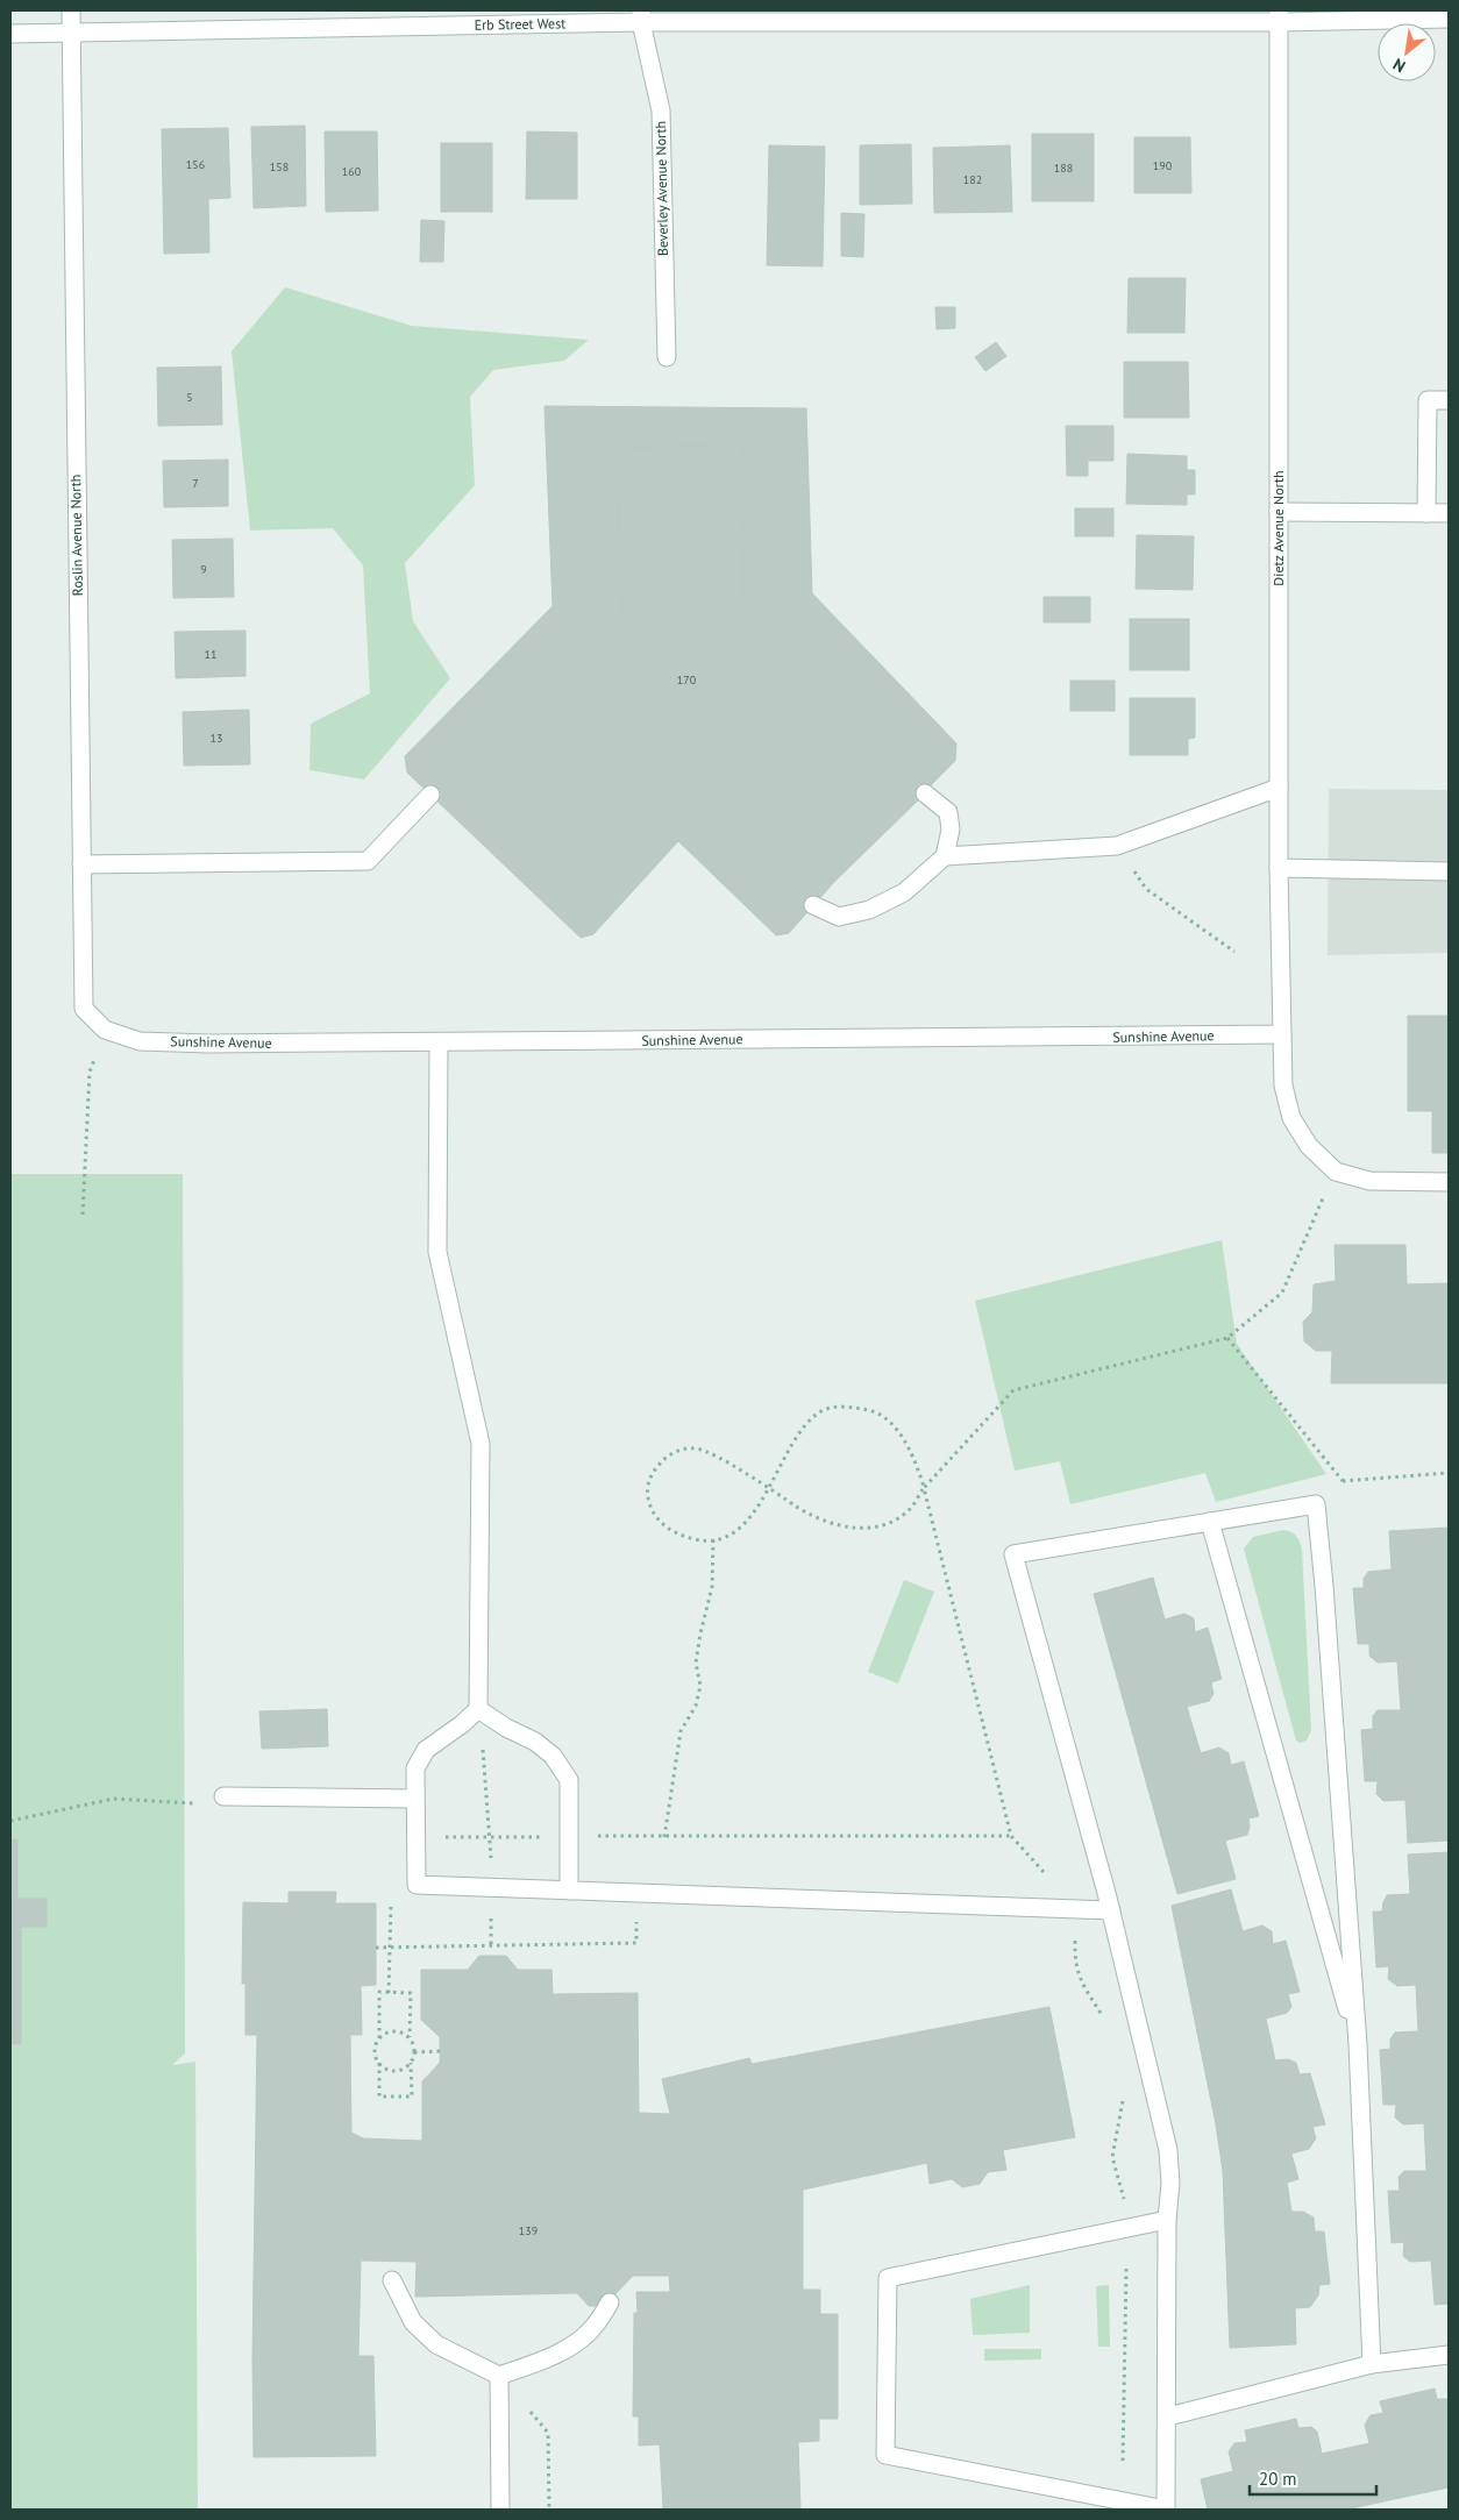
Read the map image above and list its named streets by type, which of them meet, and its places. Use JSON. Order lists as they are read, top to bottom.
{
  "streets": {
    "street": [
      "Erb Street West",
      "Beverley Avenue North",
      "Dietz Avenue North",
      "Roslin Avenue North",
      "Sunshine Avenue"
    ]
  },
  "crossings": [
    ["Erb Street West", "Beverley Avenue North"],
    ["Erb Street West", "Dietz Avenue North"],
    ["Erb Street West", "Roslin Avenue North"],
    ["Dietz Avenue North", "Sunshine Avenue"],
    ["Roslin Avenue North", "Sunshine Avenue"]
  ],
  "house_numbers": [
    "156",
    "190",
    "158",
    "188",
    "160",
    "182",
    "5",
    "7",
    "9",
    "11",
    "170",
    "13",
    "139"
  ],
  "scale_bar": "20 m",
  "north": "bottom left"
}
